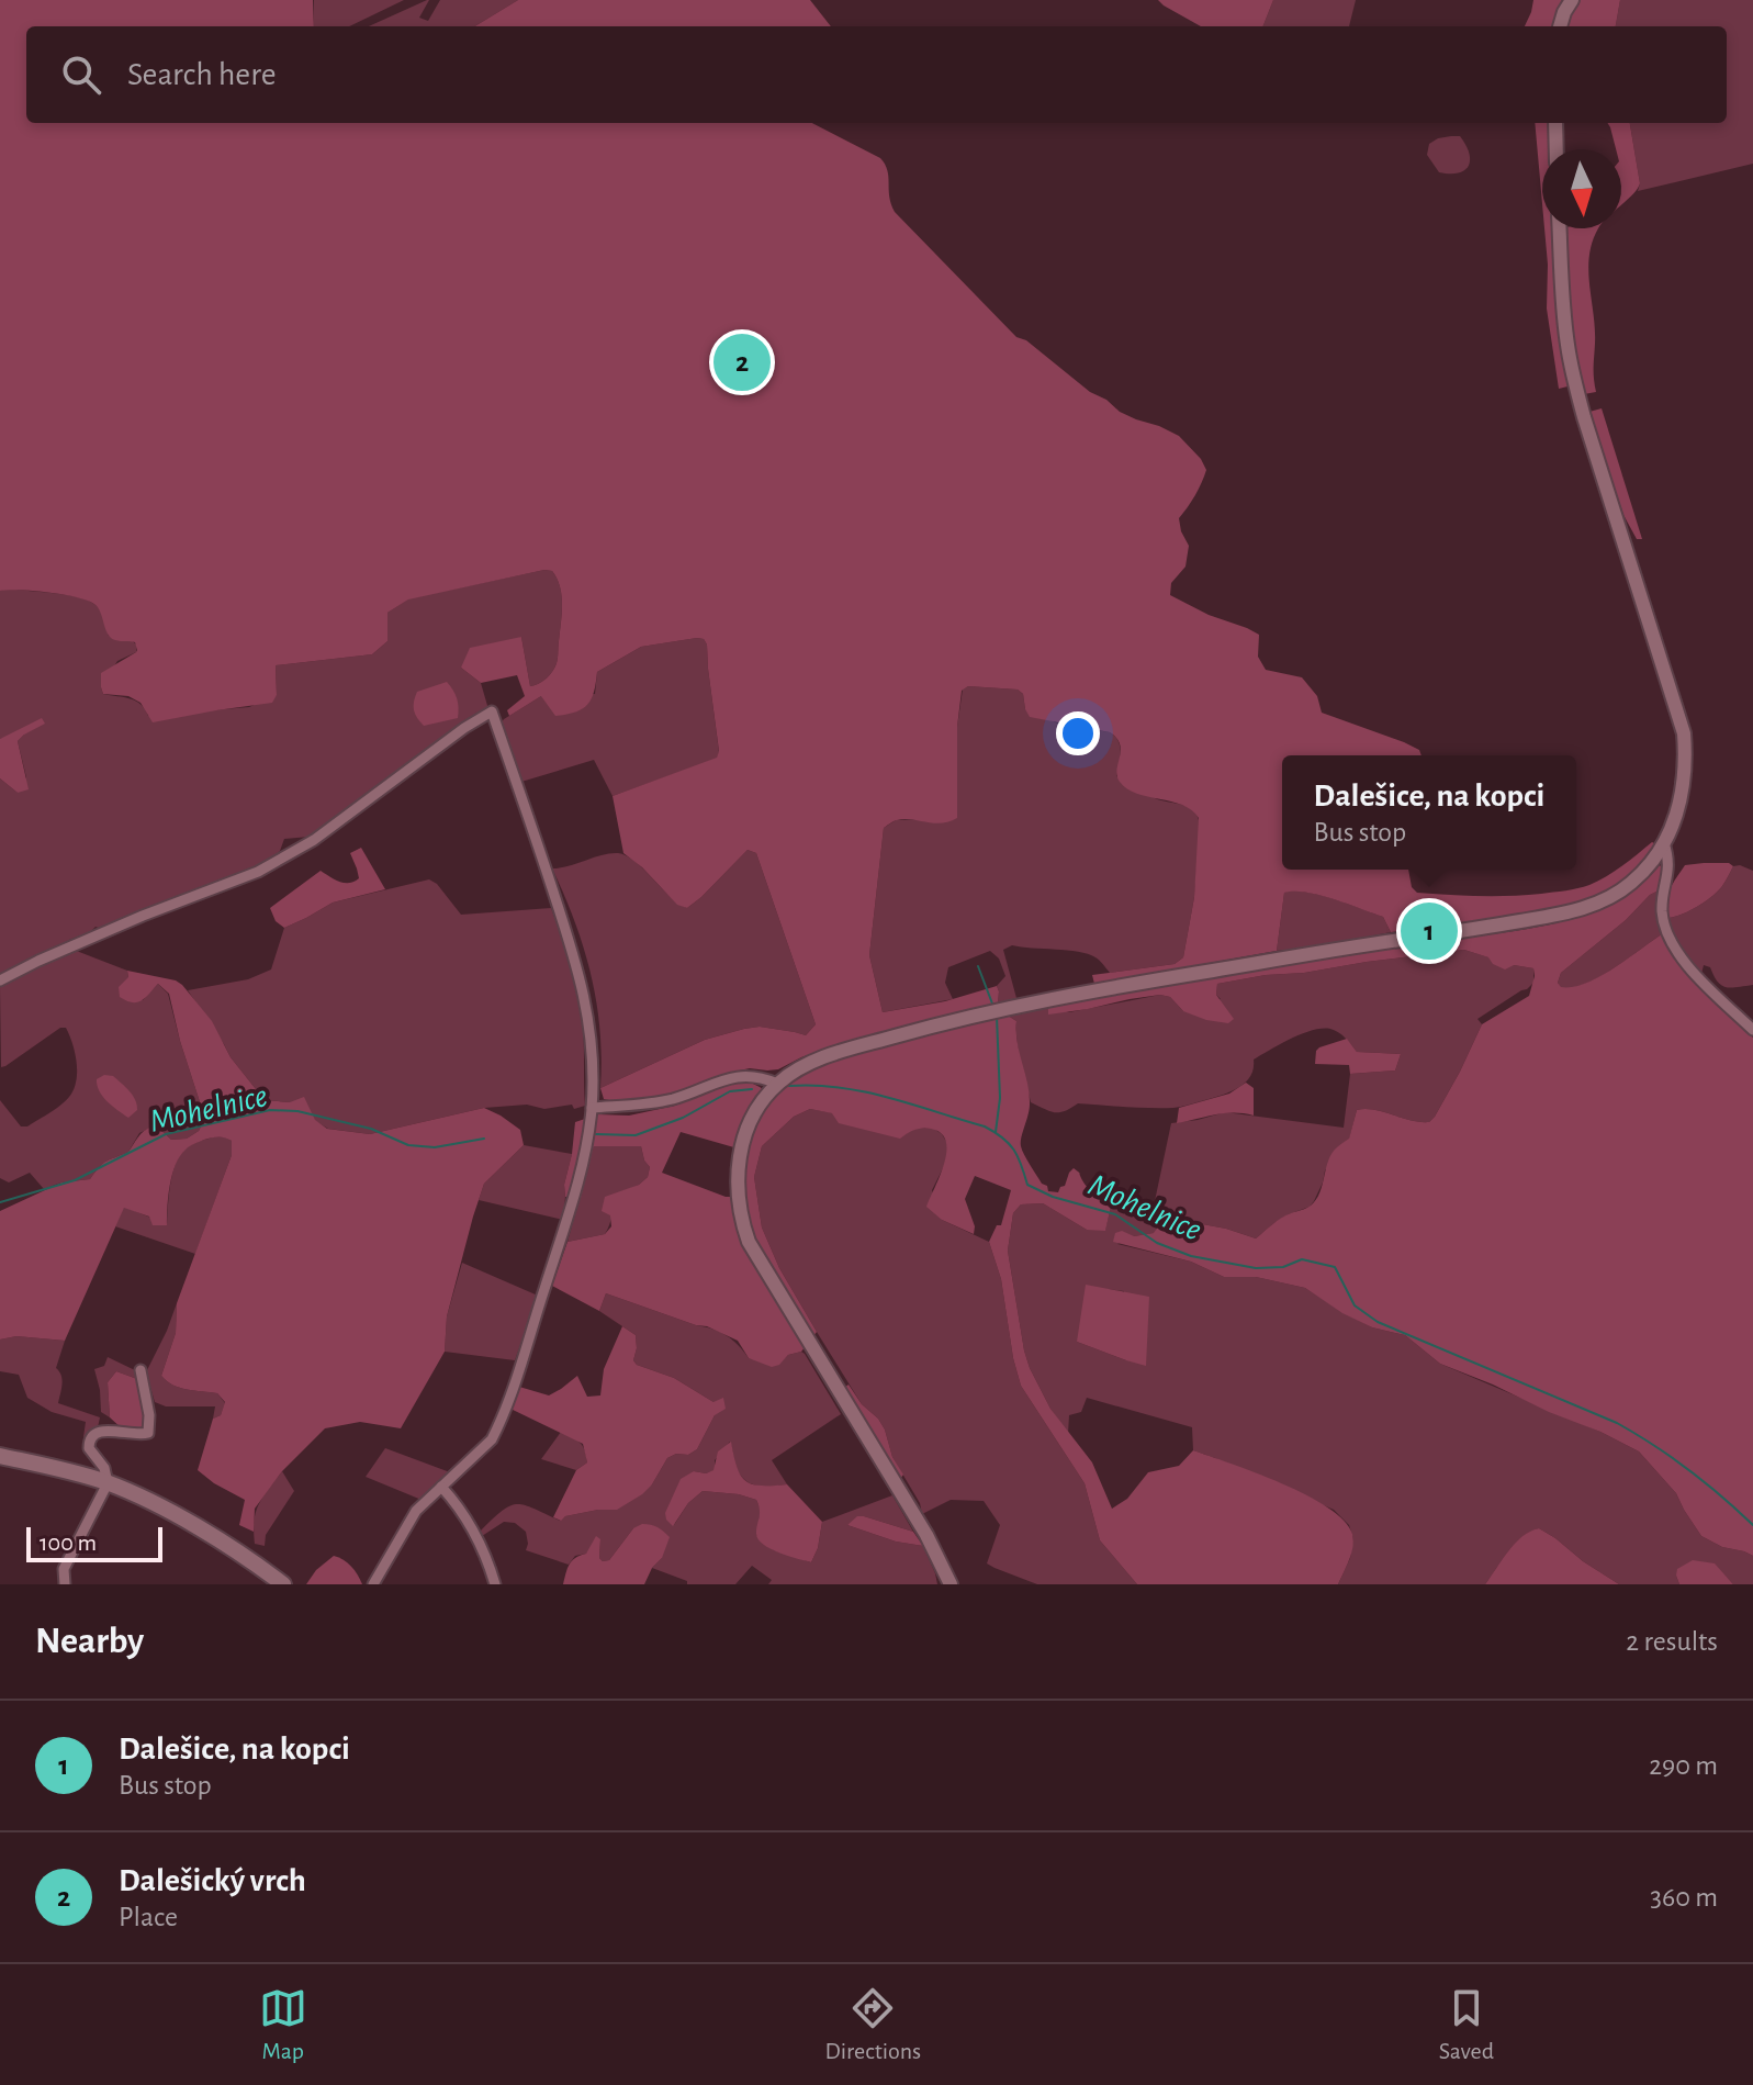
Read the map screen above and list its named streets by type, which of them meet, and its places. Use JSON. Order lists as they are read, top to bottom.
{
  "water": ["Mohelnice"],
  "scale_bar": "100 m",
  "north": "bottom",
  "page": {
    "search": "Search here",
    "pins": ["2", "1"],
    "popup": ["Dalešice, na kopci", "Bus stop"],
    "scale": "100 m",
    "heading": ["Nearby", "2 results"],
    "list": [
      {
        "mark": "1",
        "name": "Dalešice, na kopci",
        "note": "Bus stop",
        "value": "290 m"
      },
      {
        "mark": "2",
        "name": "Dalešický vrch",
        "note": "Place",
        "value": "360 m"
      }
    ],
    "nav": ["Map", "Directions", "Saved"]
  }
}
